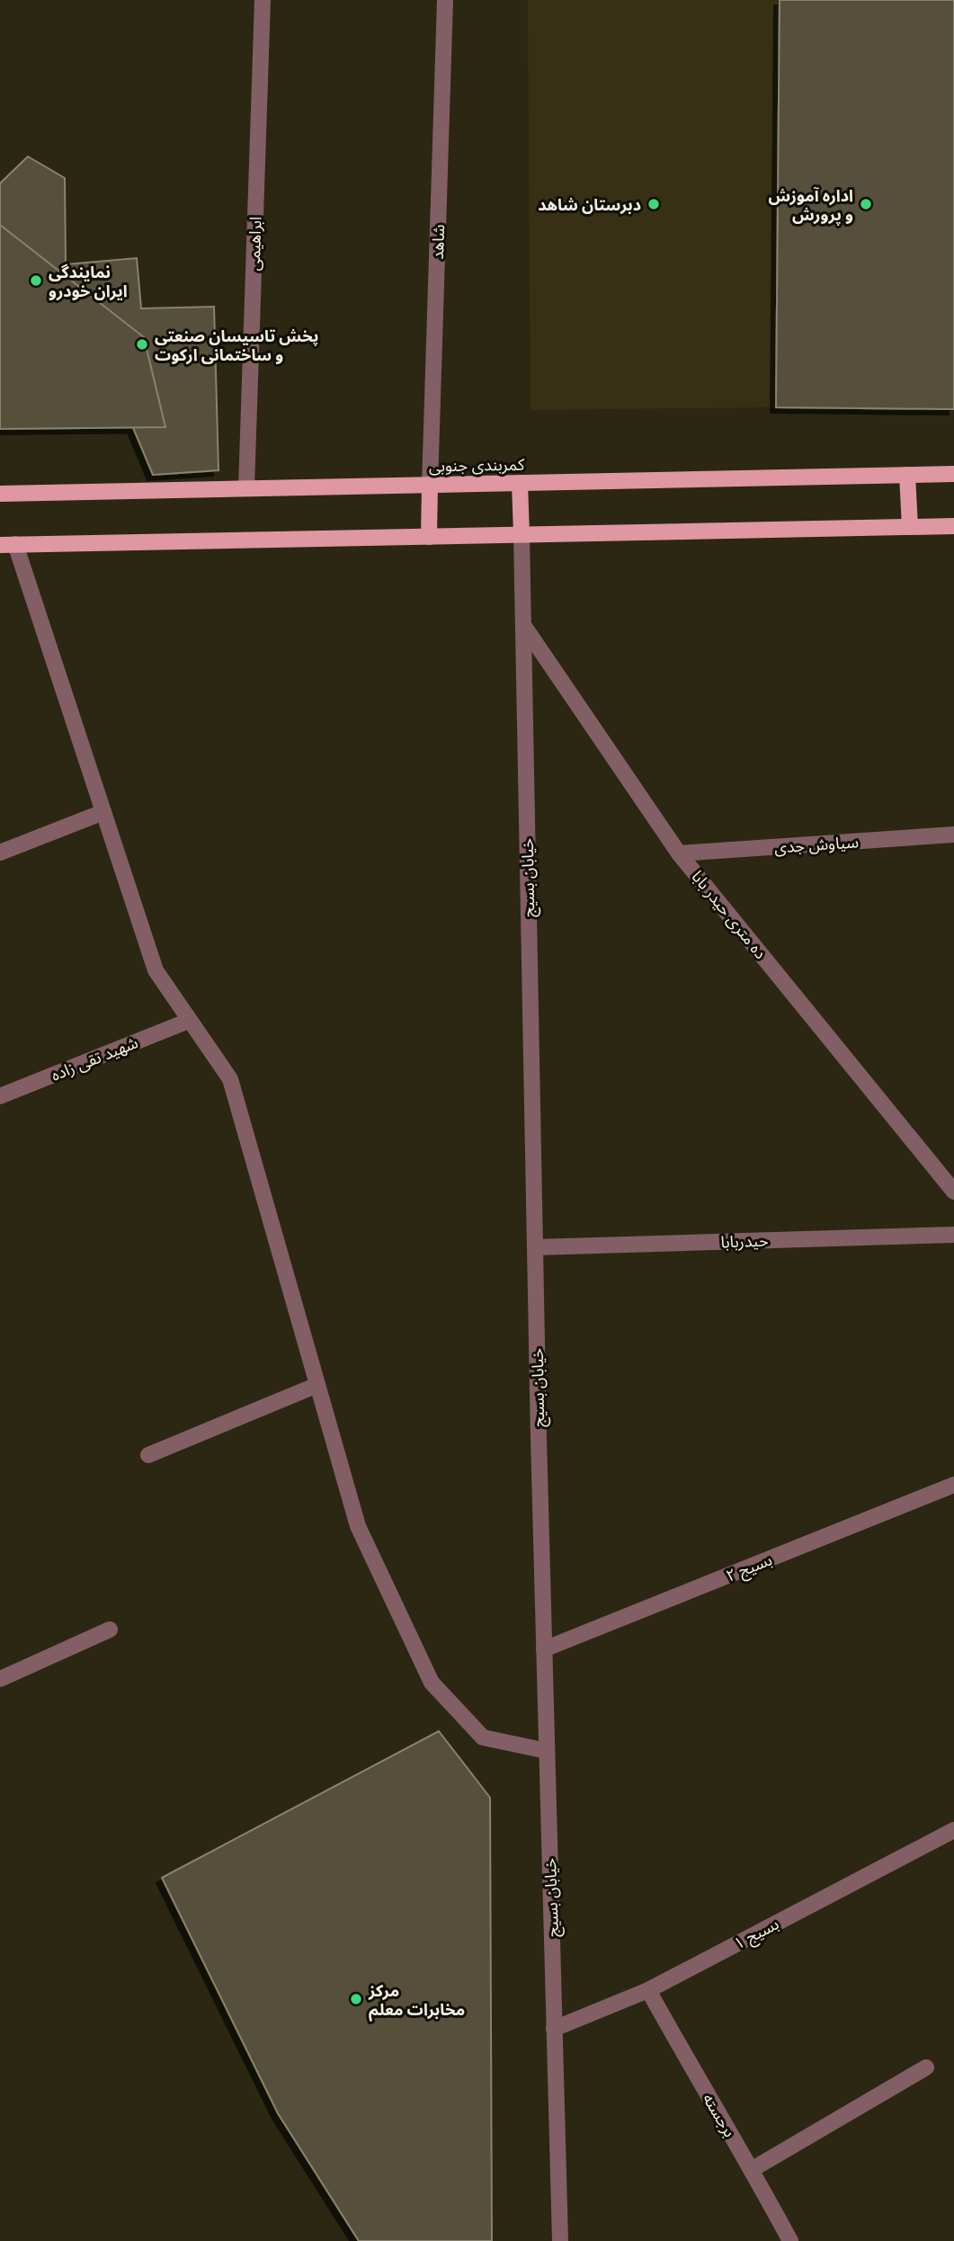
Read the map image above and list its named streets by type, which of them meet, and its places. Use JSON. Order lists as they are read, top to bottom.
{
  "streets": {
    "main road": ["کمربندی جنوبی"],
    "street": [
      "شاهد",
      "ابراهیمی",
      "سیاوش جدی",
      "خیابان بسیج",
      "ده متری حیدر بابا",
      "شهید تقی زاده",
      "حیدربابا",
      "بسیج ۲",
      "بسیج ۱",
      "برجسته"
    ]
  },
  "crossings": [
    ["شاهد", "کمربندی جنوبی"],
    ["ابراهیمی", "کمربندی جنوبی"],
    ["سیاوش جدی", "ده متری حیدر بابا"],
    ["خیابان بسیج", "ده متری حیدر بابا"],
    ["خیابان بسیج", "حیدربابا"],
    ["خیابان بسیج", "بسیج ۲"],
    ["خیابان بسیج", "بسیج ۱"],
    ["بسیج ۱", "برجسته"]
  ],
  "places": [
    "دبرستان شاهد",
    "اداره آموزش و پرورش",
    "نمایندگی ایران خودرو",
    "پخش تاسیسان صنعتی و ساختمانی ارکوت",
    "مرکز مخابرات معلم"
  ]
}
